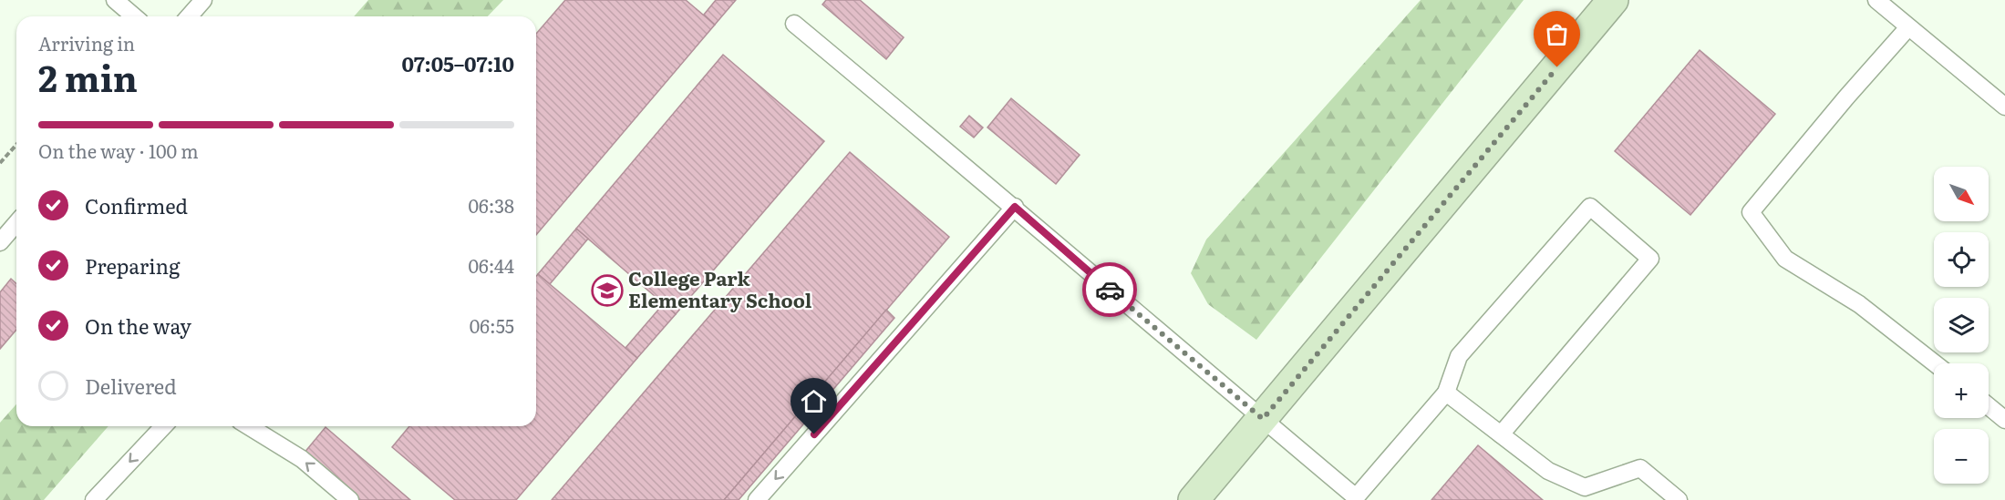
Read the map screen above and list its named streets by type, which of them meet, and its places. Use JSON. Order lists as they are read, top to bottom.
{
  "places": {
    "school or university": ["College Park Elementary School"]
  },
  "north": "bottom right",
  "page": {
    "heading": ["2 min", "Arriving in", "07:05–07:10"],
    "bar": "On the way · 100 m",
    "map_buttons": ["+", "−"],
    "list": [
      ["Confirmed", "06:38"],
      ["Preparing", "06:44"],
      ["On the way", "06:55"],
      "Delivered"
    ]
  }
}
